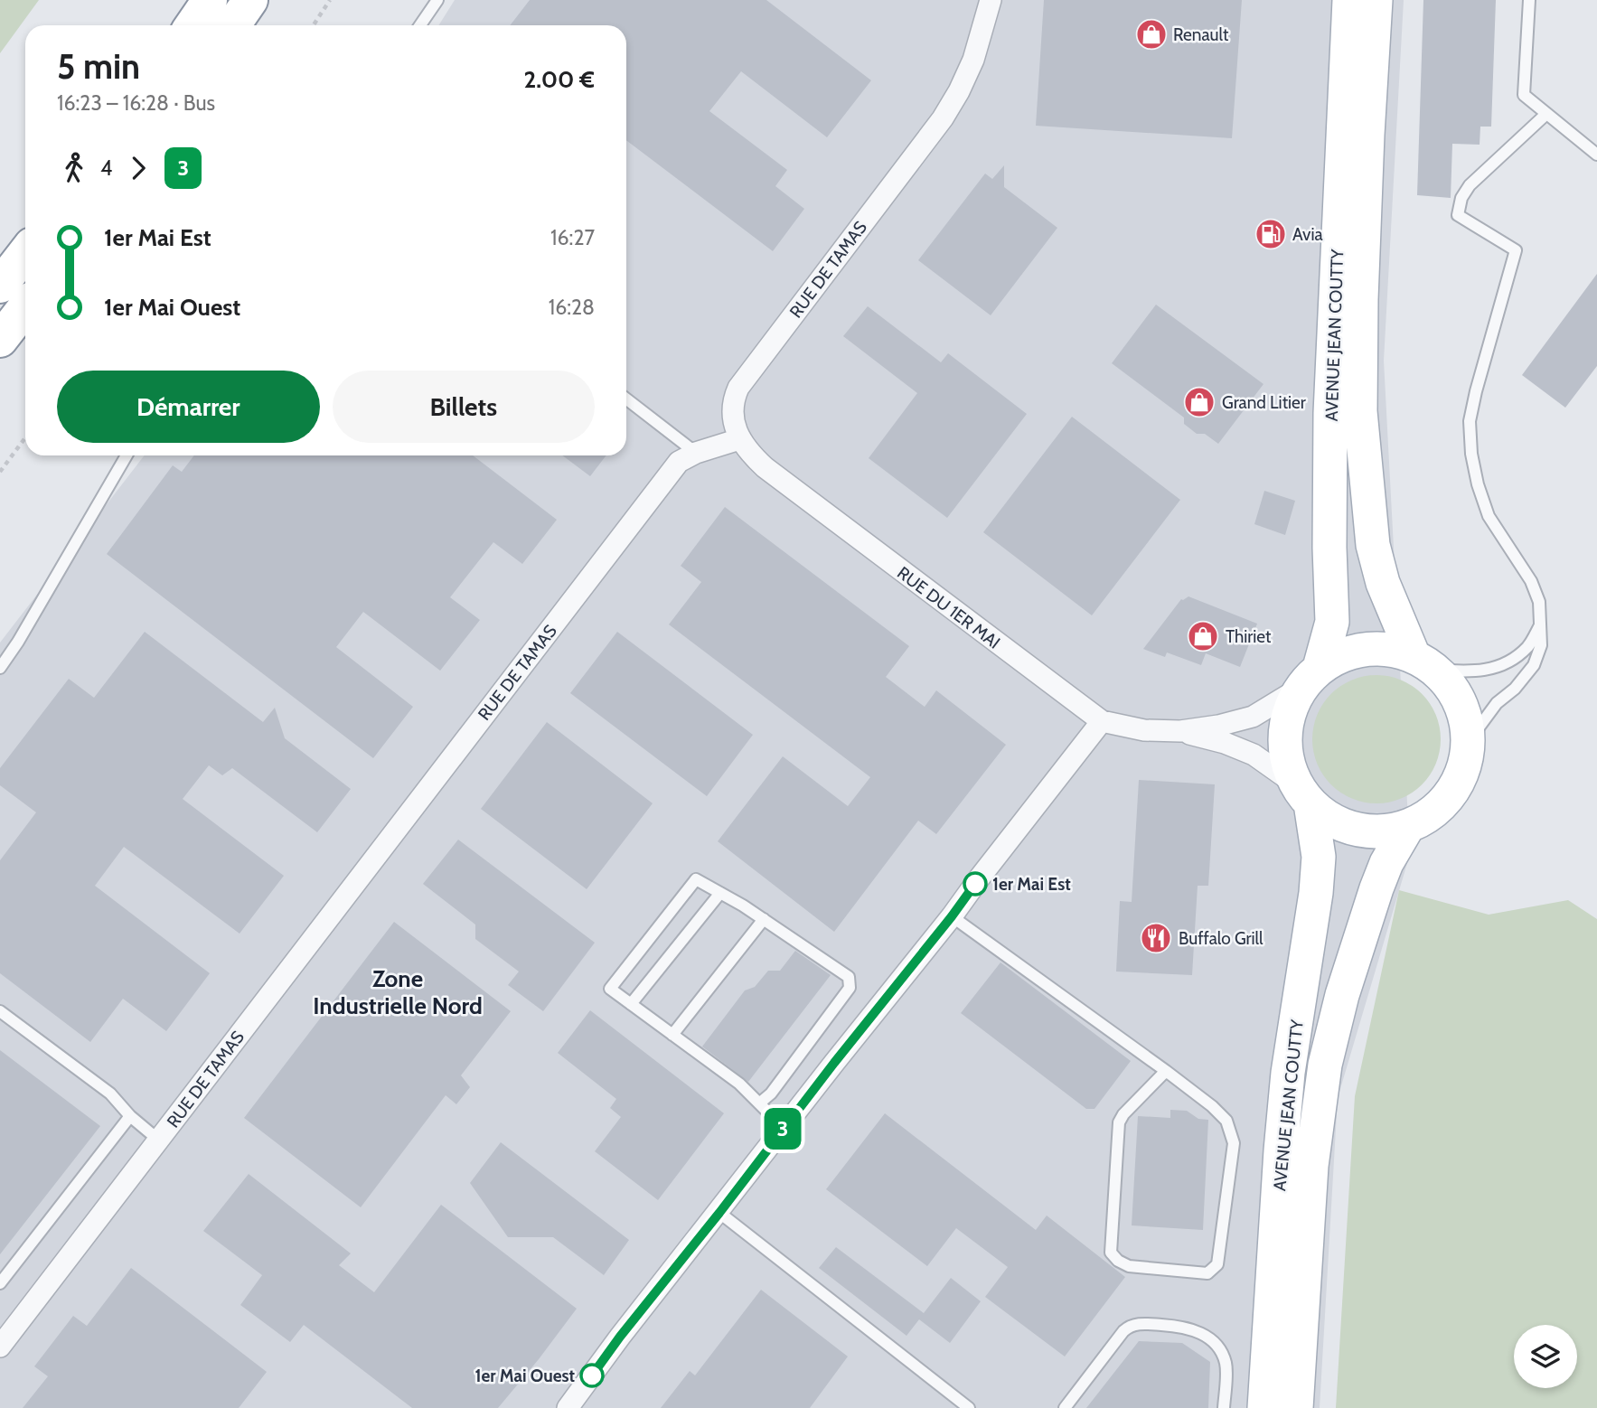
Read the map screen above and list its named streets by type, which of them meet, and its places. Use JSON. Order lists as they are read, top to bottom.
{
  "streets": {
    "main road": ["AVENUE JEAN COUTTY"],
    "street": ["RUE DE TAMAS", "RUE DU 1ER MAI"]
  },
  "crossings": [
    ["RUE DE TAMAS", "RUE DU 1ER MAI"],
    ["AVENUE JEAN COUTTY", "RUE DU 1ER MAI"]
  ],
  "districts": ["Zone Industrielle Nord"],
  "places": {
    "shop": ["Renault", "Grand Litier", "Thiriet"],
    "fuel station": ["Avia"],
    "other": ["1er Mai Est", "1er Mai Ouest"],
    "restaurant": ["Buffalo Grill"]
  },
  "lines": ["bus line 3"],
  "page": {
    "on_map": "3",
    "heading": ["5 min", "16:23 – 16:28 · Bus", "2.00 €"],
    "legs": ["4", "3"],
    "list": [
      {
        "name": "1er Mai Est",
        "value": "16:27"
      },
      {
        "name": "1er Mai Ouest",
        "value": "16:28"
      }
    ],
    "buttons": ["Démarrer", "Billets"]
  }
}
